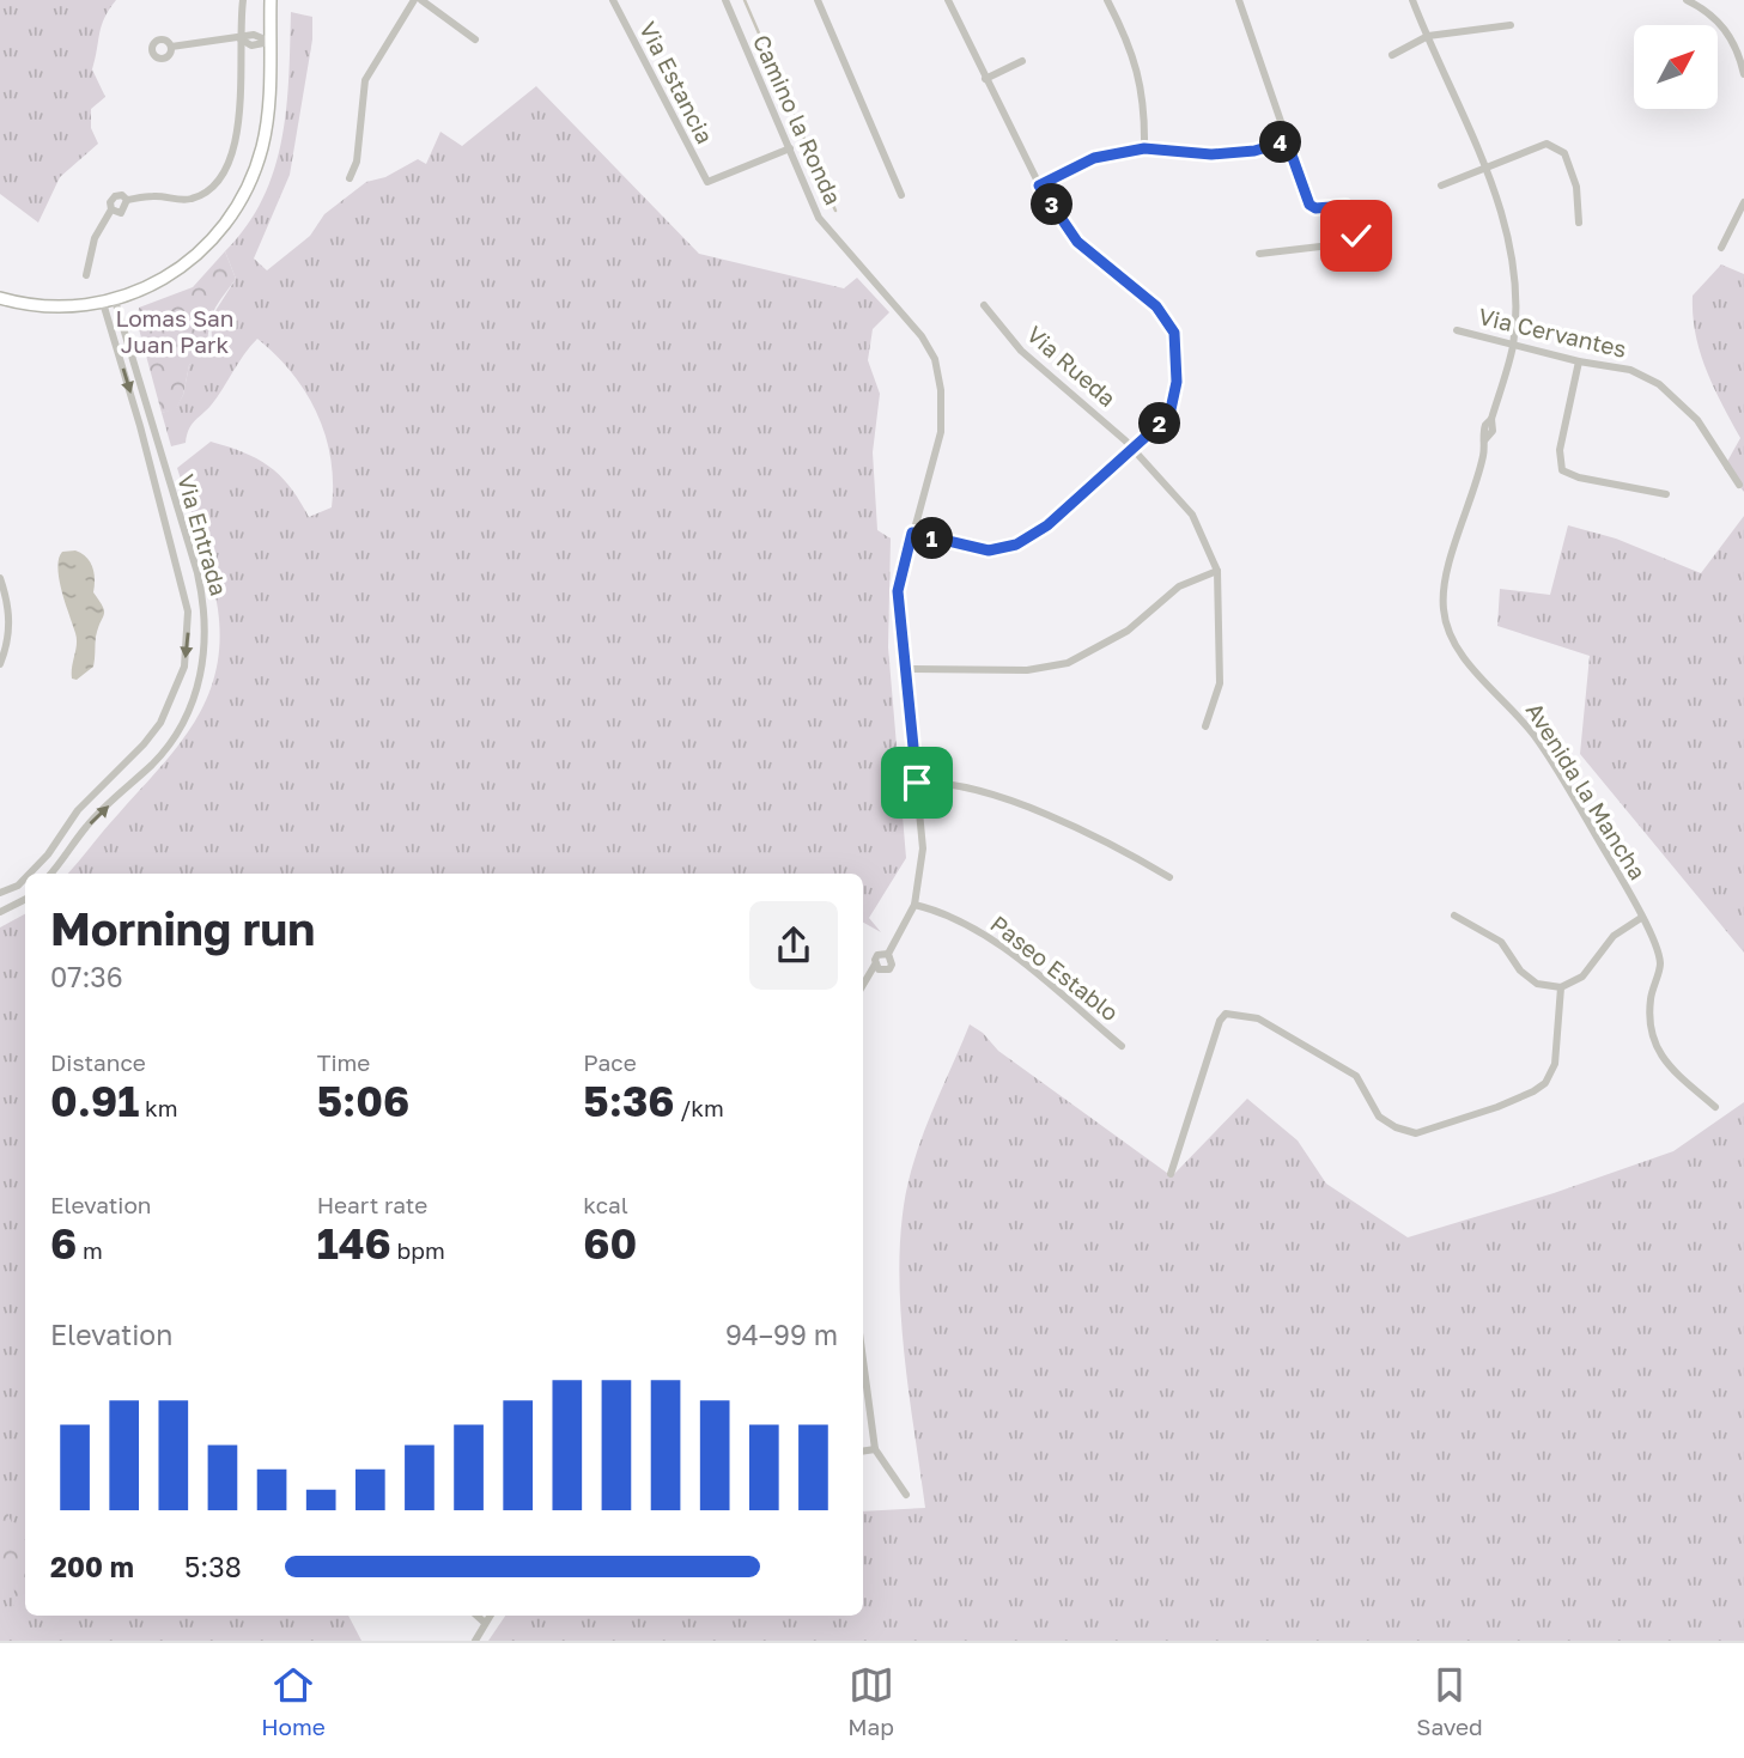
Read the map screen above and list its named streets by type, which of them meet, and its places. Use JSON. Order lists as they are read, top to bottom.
{
  "streets": {
    "street": [
      "Via Estancia",
      "Camino la Ronda",
      "Via Cervantes",
      "Via Rueda",
      "Via Entrada",
      "Avenida la Mancha",
      "Paseo Establo"
    ]
  },
  "crossings": [
    ["Via Estancia", "Camino la Ronda"],
    ["Camino la Ronda", "Paseo Establo"],
    ["Via Cervantes", "Avenida la Mancha"]
  ],
  "parks": ["Lomas San Juan Park"],
  "north": "top right",
  "page": {
    "pins": [
      "4",
      "3",
      "2",
      "1"
    ],
    "heading": ["Morning run", "07:36"],
    "stats": [
      ["Distance", "0.91 km"],
      ["Time", "5:06"],
      ["Pace", "5:36 /km"],
      ["Elevation", "6 m"],
      ["Heart rate", "146 bpm"],
      ["kcal", "60"]
    ],
    "chart": ["Elevation", "94–99 m"],
    "list": [
      {
        "name": "200 m",
        "note": "5:38"
      }
    ],
    "tabs": ["Home", "Map", "Saved"]
  }
}
